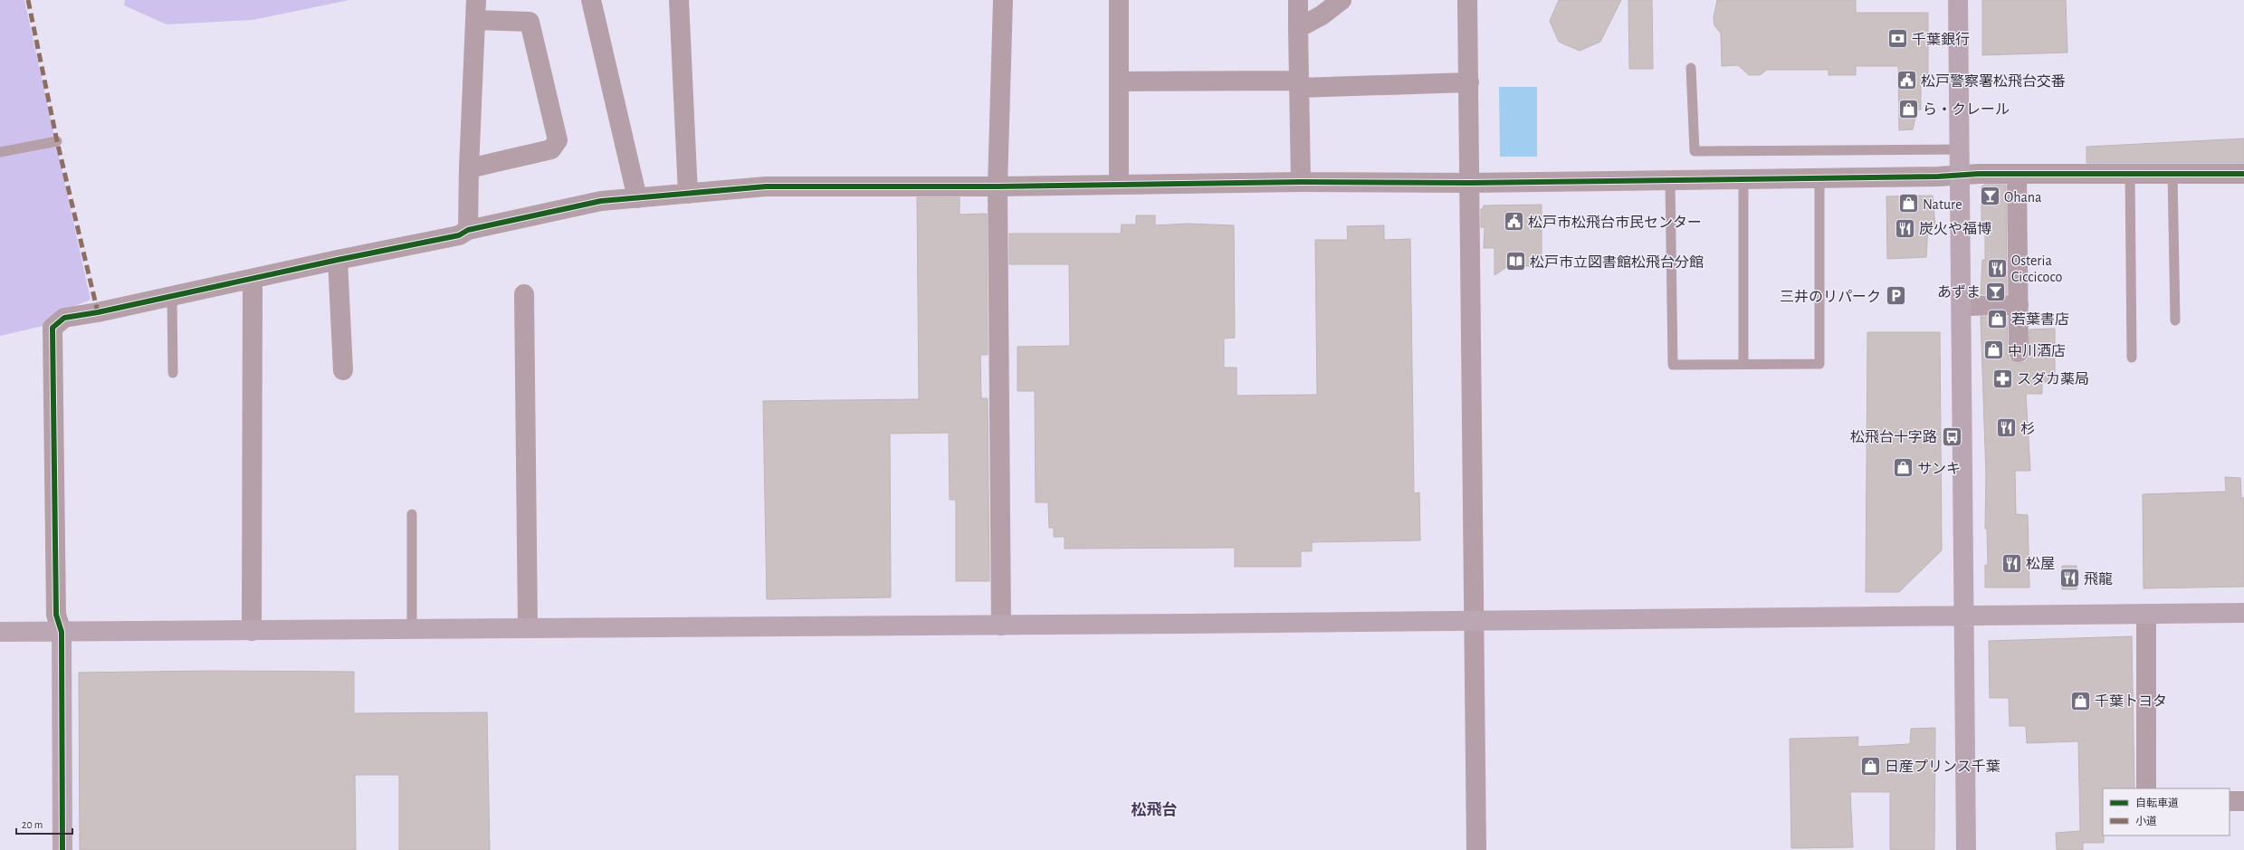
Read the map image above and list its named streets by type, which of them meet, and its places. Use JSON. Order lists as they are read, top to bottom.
{
  "districts": ["松飛台"],
  "places": {
    "bank": ["千葉銀行"],
    "public building": ["松戸警察署松飛台交番", "松戸市松飛台市民センター"],
    "shop": [
      "ら・クレール",
      "Nature",
      "若葉書店",
      "中川酒店",
      "サンキ",
      "千葉トヨタ",
      "日産プリンス千葉"
    ],
    "bar": ["Ohana", "あずま"],
    "restaurant": [
      "炭火や福博",
      "Osteria Ciccicoco",
      "杉",
      "松屋",
      "飛龍"
    ],
    "library": ["松戸市立図書館松飛台分館"],
    "parking": ["三井のリパーク"],
    "pharmacy": ["スダカ薬局"],
    "bus stop": ["松飛台十字路"]
  },
  "legend": ["自転車道", "小道"],
  "scale_bar": "20 m"
}
